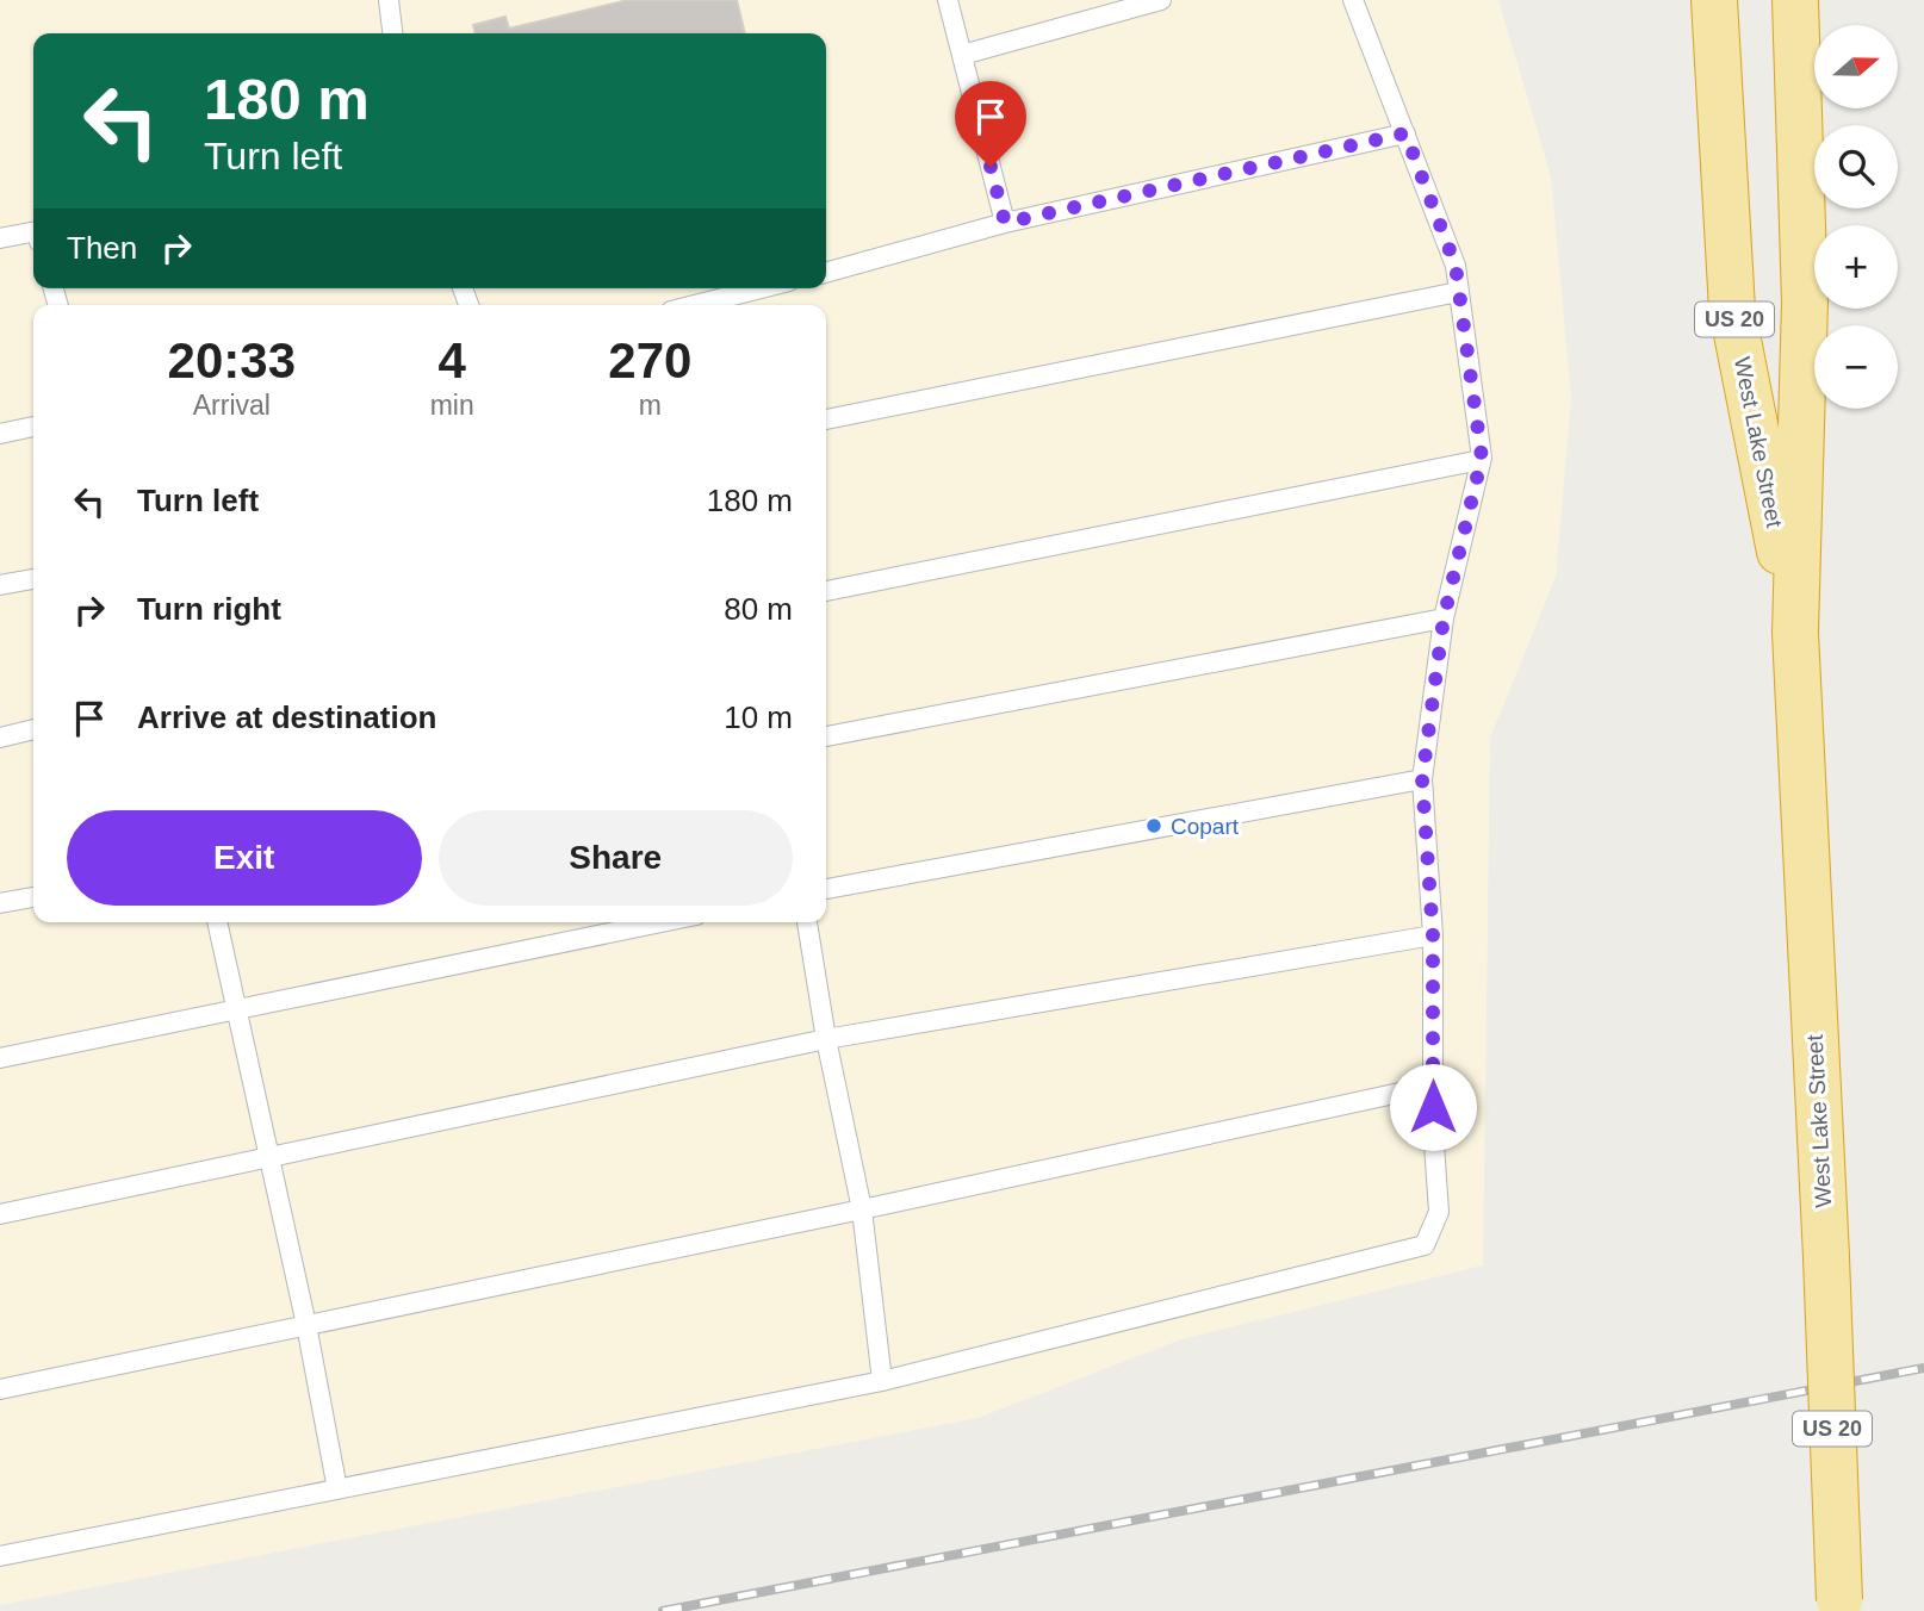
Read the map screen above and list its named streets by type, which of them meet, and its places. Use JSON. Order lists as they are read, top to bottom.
{
  "streets": {
    "highway": ["US 20", "West Lake Street"]
  },
  "places": ["Copart"],
  "north": "right",
  "page": {
    "map_buttons": ["+", "−"],
    "turn": ["180 m", "Turn left"],
    "then": "Then",
    "eta": [
      "20:33",
      "Arrival",
      "4",
      "min",
      "270",
      "m"
    ],
    "list": [
      {
        "name": "Turn left",
        "value": "180 m"
      },
      {
        "name": "Turn right",
        "value": "80 m"
      },
      {
        "name": "Arrive at destination",
        "value": "10 m"
      }
    ],
    "buttons": ["Exit", "Share"]
  }
}
